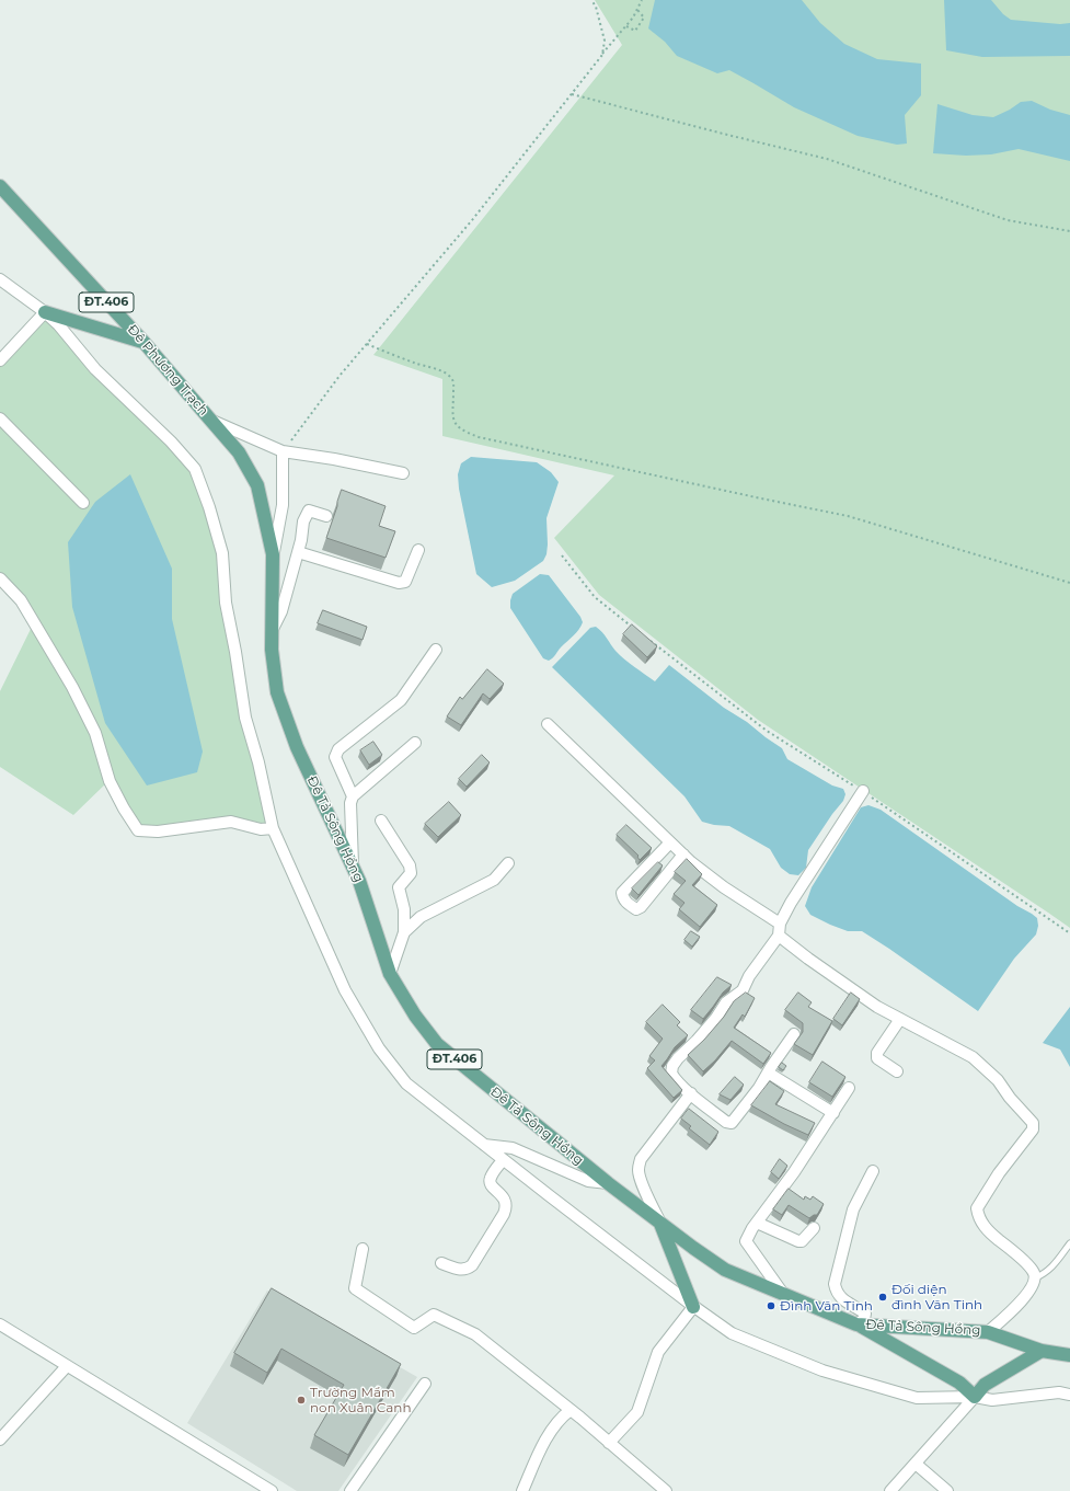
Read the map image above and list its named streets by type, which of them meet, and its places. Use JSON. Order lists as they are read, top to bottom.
{
  "streets": {
    "main road": ["ĐT.406", "Đê Phương Trạch", "Đê Tả Sông Hồng"]
  },
  "crossings": [
    ["Đê Phương Trạch", "Đê Tả Sông Hồng"]
  ],
  "places": ["Đối diện đình Văn Tinh", "Đình Văn Tinh", "Trường Mầm non Xuân Canh"]
}
